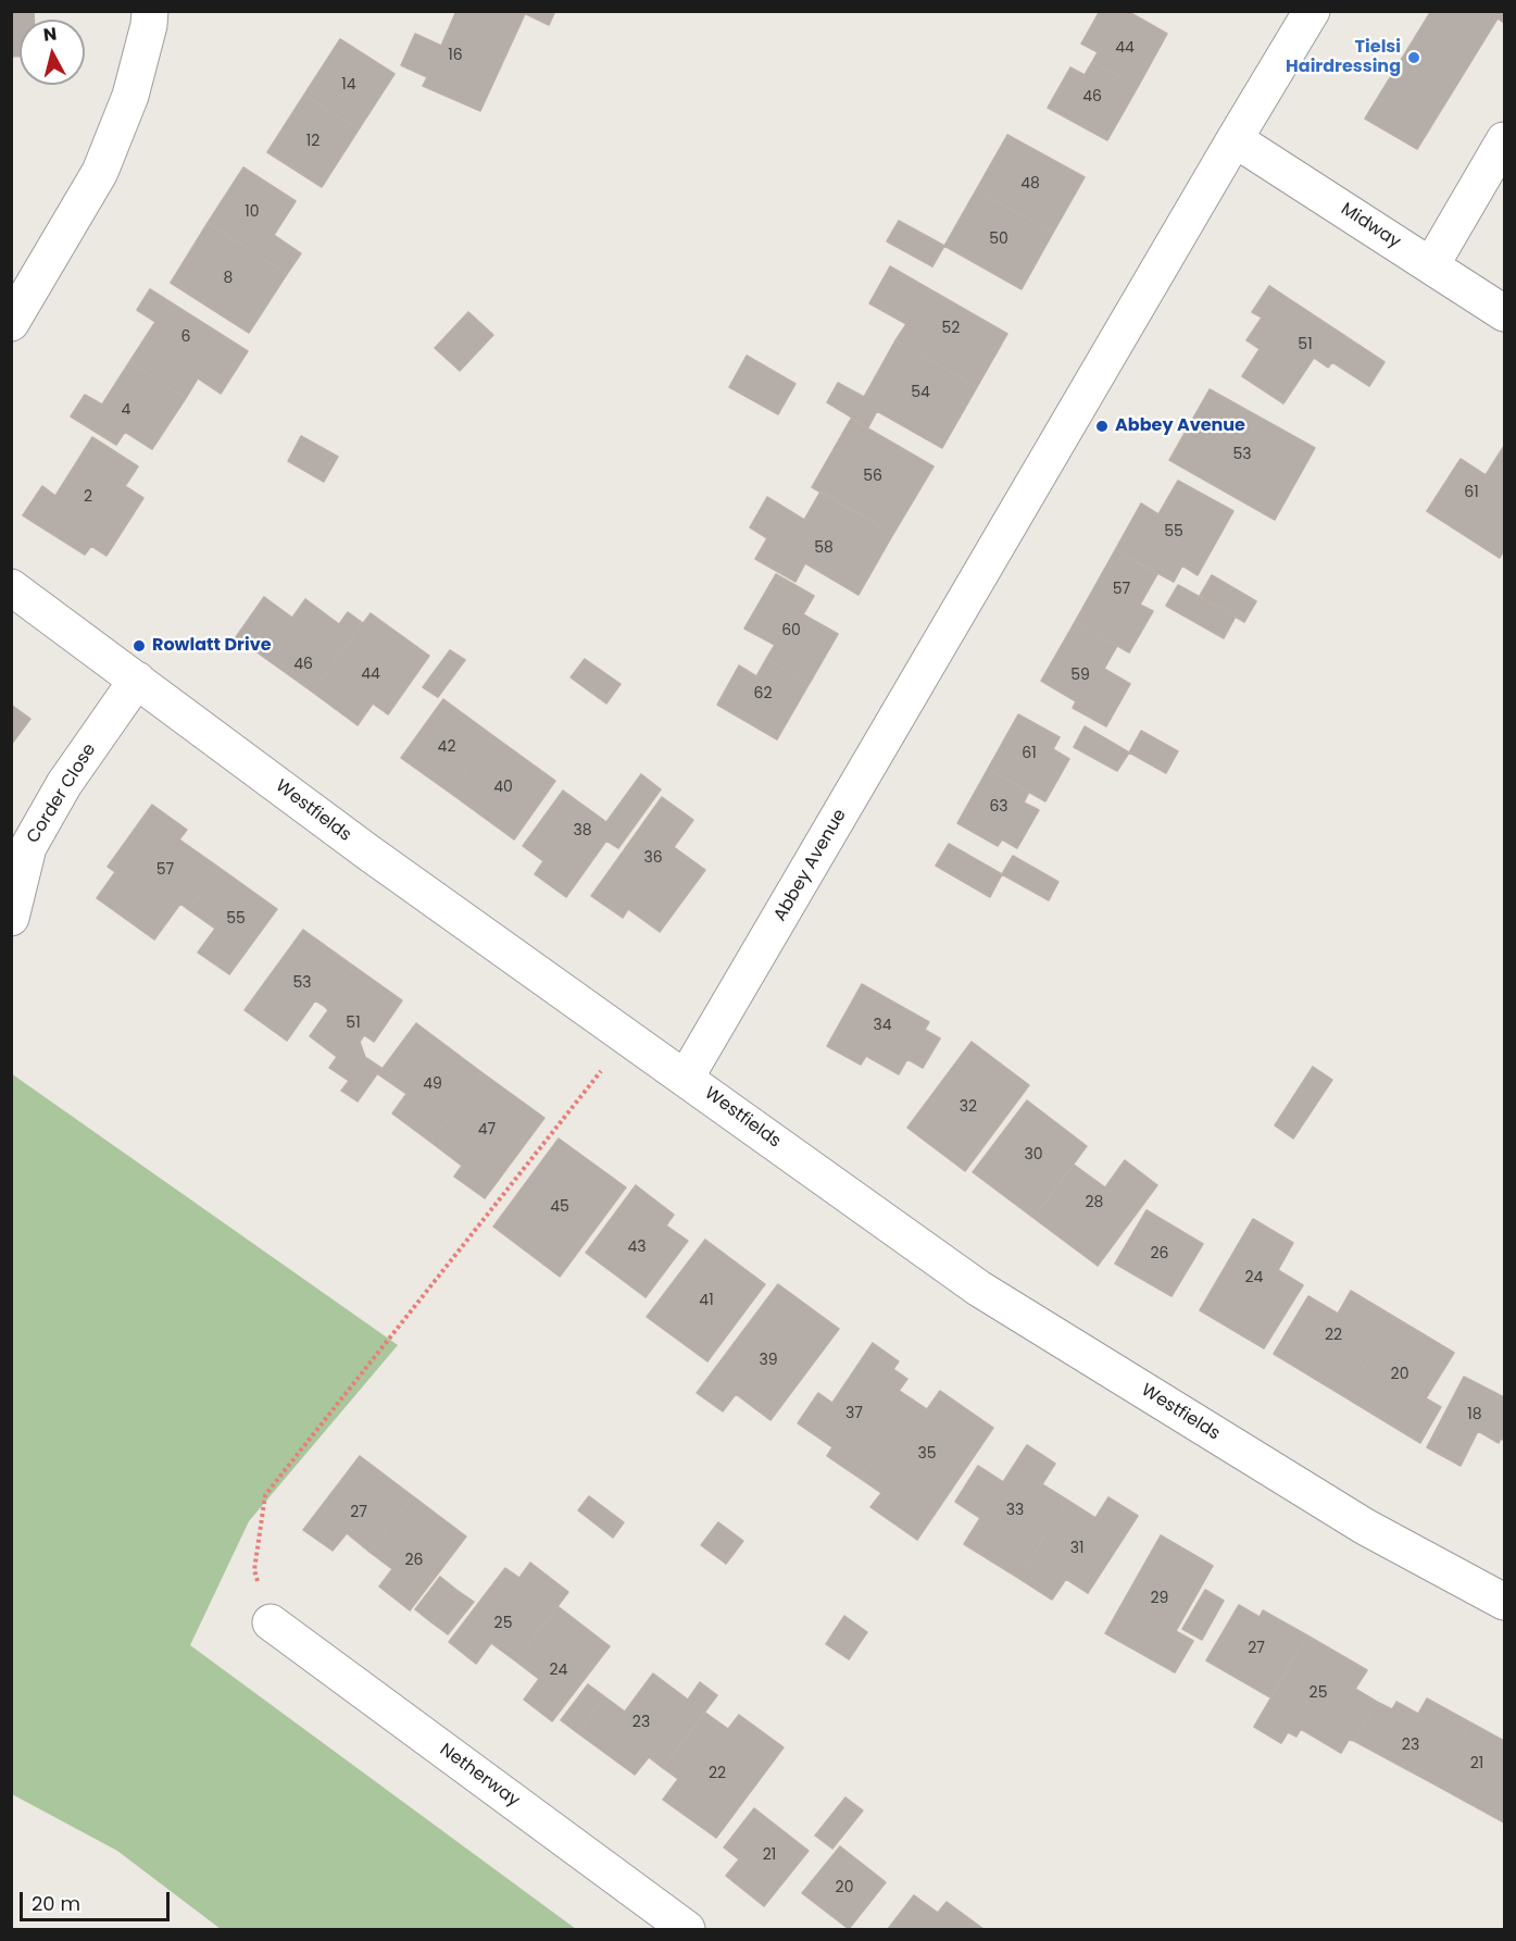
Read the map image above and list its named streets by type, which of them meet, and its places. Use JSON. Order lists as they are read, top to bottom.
{
  "streets": {
    "street": [
      "Midway",
      "Corder Close",
      "Westfields",
      "Abbey Avenue",
      "Netherway"
    ]
  },
  "crossings": [
    ["Midway", "Abbey Avenue"],
    ["Corder Close", "Westfields"],
    ["Westfields", "Abbey Avenue"]
  ],
  "places": ["Tielsi Hairdressing", "Abbey Avenue", "Rowlatt Drive"],
  "house_numbers": [
    "44",
    "16",
    "14",
    "46",
    "12",
    "48",
    "10",
    "50",
    "8",
    "52",
    "6",
    "51",
    "54",
    "4",
    "53",
    "56",
    "61",
    "2",
    "55",
    "58",
    "57",
    "60",
    "46",
    "44",
    "59",
    "62",
    "42",
    "61",
    "40",
    "63",
    "38",
    "36",
    "57",
    "55",
    "53",
    "51",
    "34",
    "49",
    "32",
    "47",
    "30",
    "28",
    "45",
    "43",
    "26",
    "24",
    "41",
    "22",
    "39",
    "20",
    "37",
    "18",
    "35",
    "33",
    "27",
    "31",
    "26",
    "29",
    "25",
    "27",
    "24",
    "25",
    "23",
    "23",
    "21",
    "22",
    "21",
    "20"
  ],
  "scale_bar": "20 m",
  "north": "top"
}
